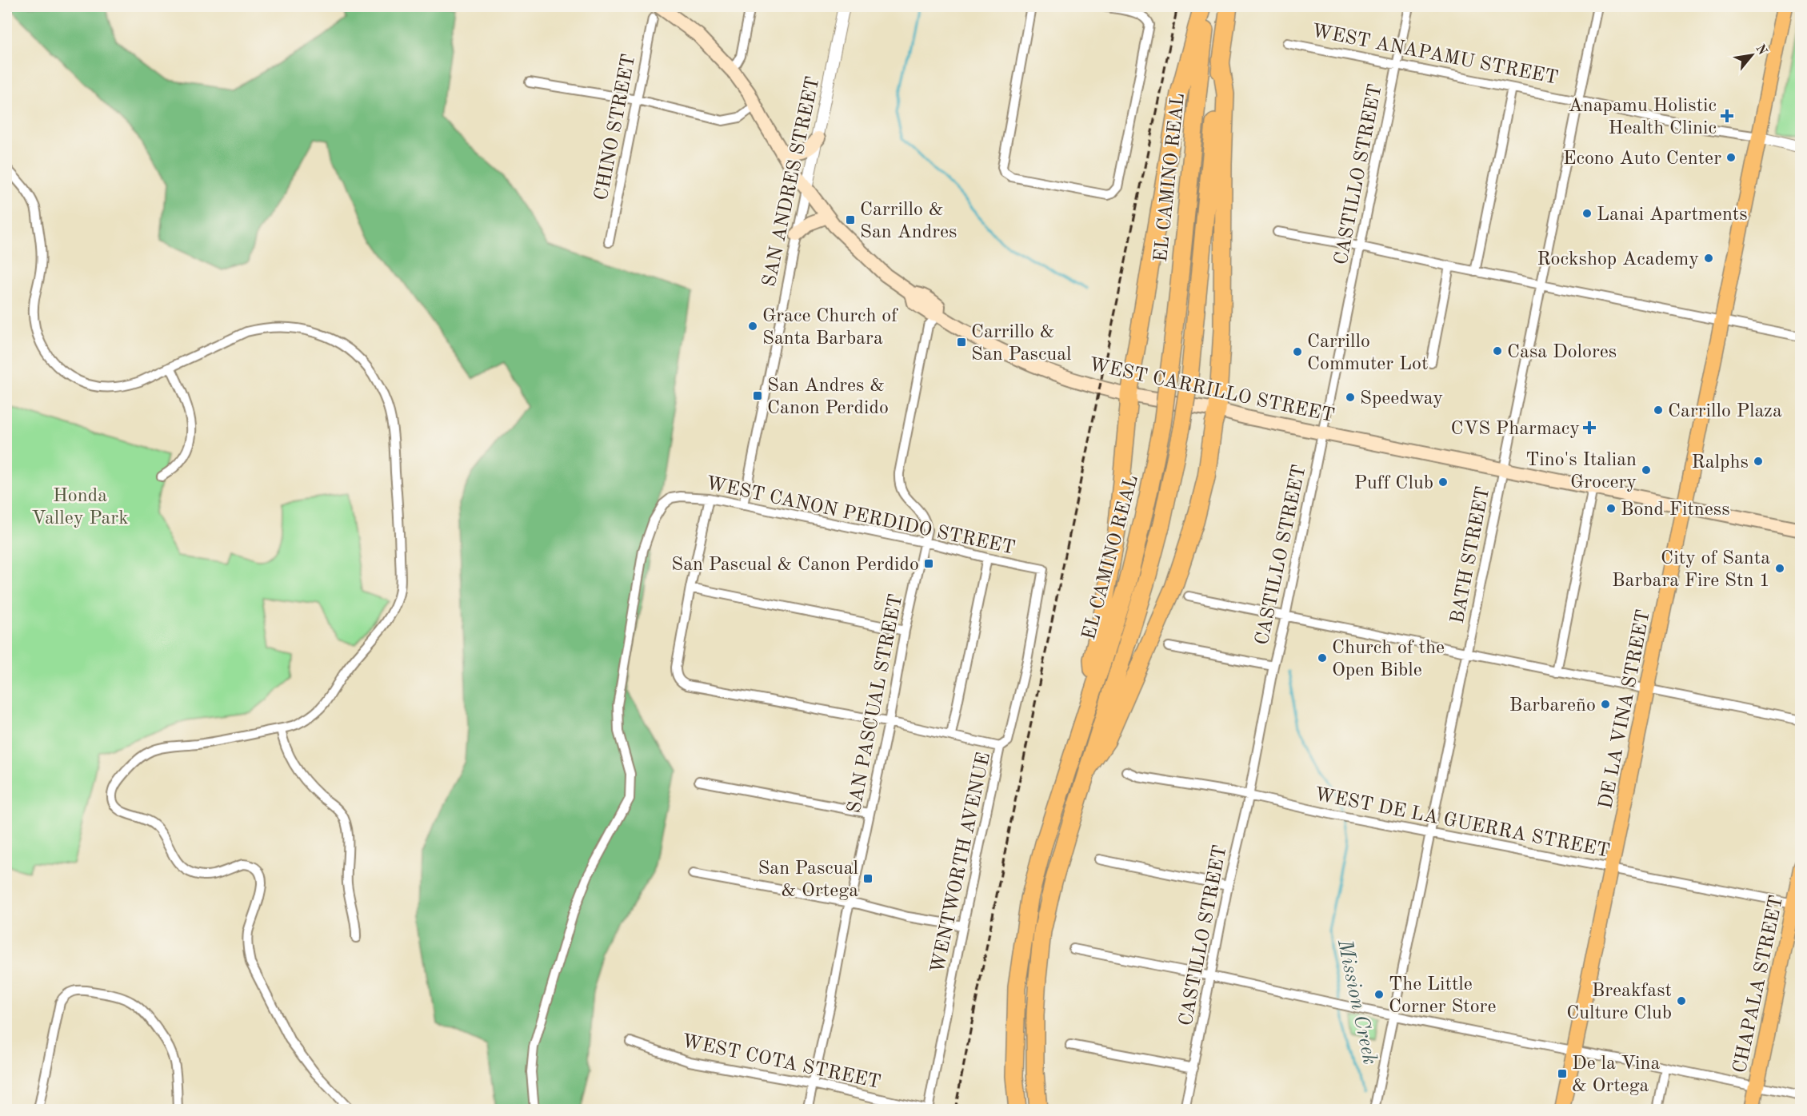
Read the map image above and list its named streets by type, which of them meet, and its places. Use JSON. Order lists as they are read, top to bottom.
{
  "streets": {
    "highway": ["EL CAMINO REAL"],
    "main road": ["WEST CARRILLO STREET", "DE LA VINA STREET", "CHAPALA STREET"],
    "street": [
      "WEST ANAPAMU STREET",
      "CHINO STREET",
      "CASTILLO STREET",
      "SAN ANDRES STREET",
      "WEST CANON PERDIDO STREET",
      "BATH STREET",
      "SAN PASCUAL STREET",
      "WEST DE LA GUERRA STREET",
      "WENTWORTH AVENUE",
      "WEST COTA STREET"
    ]
  },
  "crossings": [
    ["WEST ANAPAMU STREET", "CASTILLO STREET"],
    ["WEST ANAPAMU STREET", "BATH STREET"],
    ["WEST ANAPAMU STREET", "DE LA VINA STREET"],
    ["CASTILLO STREET", "WEST CARRILLO STREET"],
    ["CASTILLO STREET", "WEST DE LA GUERRA STREET"],
    ["SAN ANDRES STREET", "WEST CARRILLO STREET"],
    ["SAN ANDRES STREET", "WEST CANON PERDIDO STREET"],
    ["WEST CARRILLO STREET", "BATH STREET"],
    ["WEST CARRILLO STREET", "SAN PASCUAL STREET"],
    ["WEST CARRILLO STREET", "DE LA VINA STREET"],
    ["WEST CANON PERDIDO STREET", "SAN PASCUAL STREET"],
    ["WEST CANON PERDIDO STREET", "WENTWORTH AVENUE"],
    ["BATH STREET", "WEST DE LA GUERRA STREET"],
    ["SAN PASCUAL STREET", "WEST COTA STREET"],
    ["DE LA VINA STREET", "WEST DE LA GUERRA STREET"],
    ["WEST DE LA GUERRA STREET", "CHAPALA STREET"],
    ["WENTWORTH AVENUE", "WEST COTA STREET"]
  ],
  "water": ["Mission Creek"],
  "parks": ["Honda Valley Park"],
  "places": {
    "health": ["Anapamu Holistic Health Clinic", "CVS Pharmacy"],
    "other": [
      "Econo Auto Center",
      "Lanai Apartments",
      "Rockshop Academy",
      "Grace Church of Santa Barbara",
      "Casa Dolores",
      "Carrillo Commuter Lot",
      "Speedway",
      "Carrillo Plaza",
      "Ralphs",
      "Tino's Italian Grocery",
      "Puff Club",
      "Bond Fitness",
      "City of Santa Barbara Fire Stn 1",
      "Church of the Open Bible",
      "Barbareño",
      "The Little Corner Store",
      "Breakfast Culture Club"
    ],
    "transit": [
      "Carrillo & San Andres",
      "Carrillo & San Pascual",
      "San Andres & Canon Perdido",
      "San Pascual & Canon Perdido",
      "San Pascual & Ortega",
      "De la Vina & Ortega"
    ]
  },
  "north": "top right"
}
